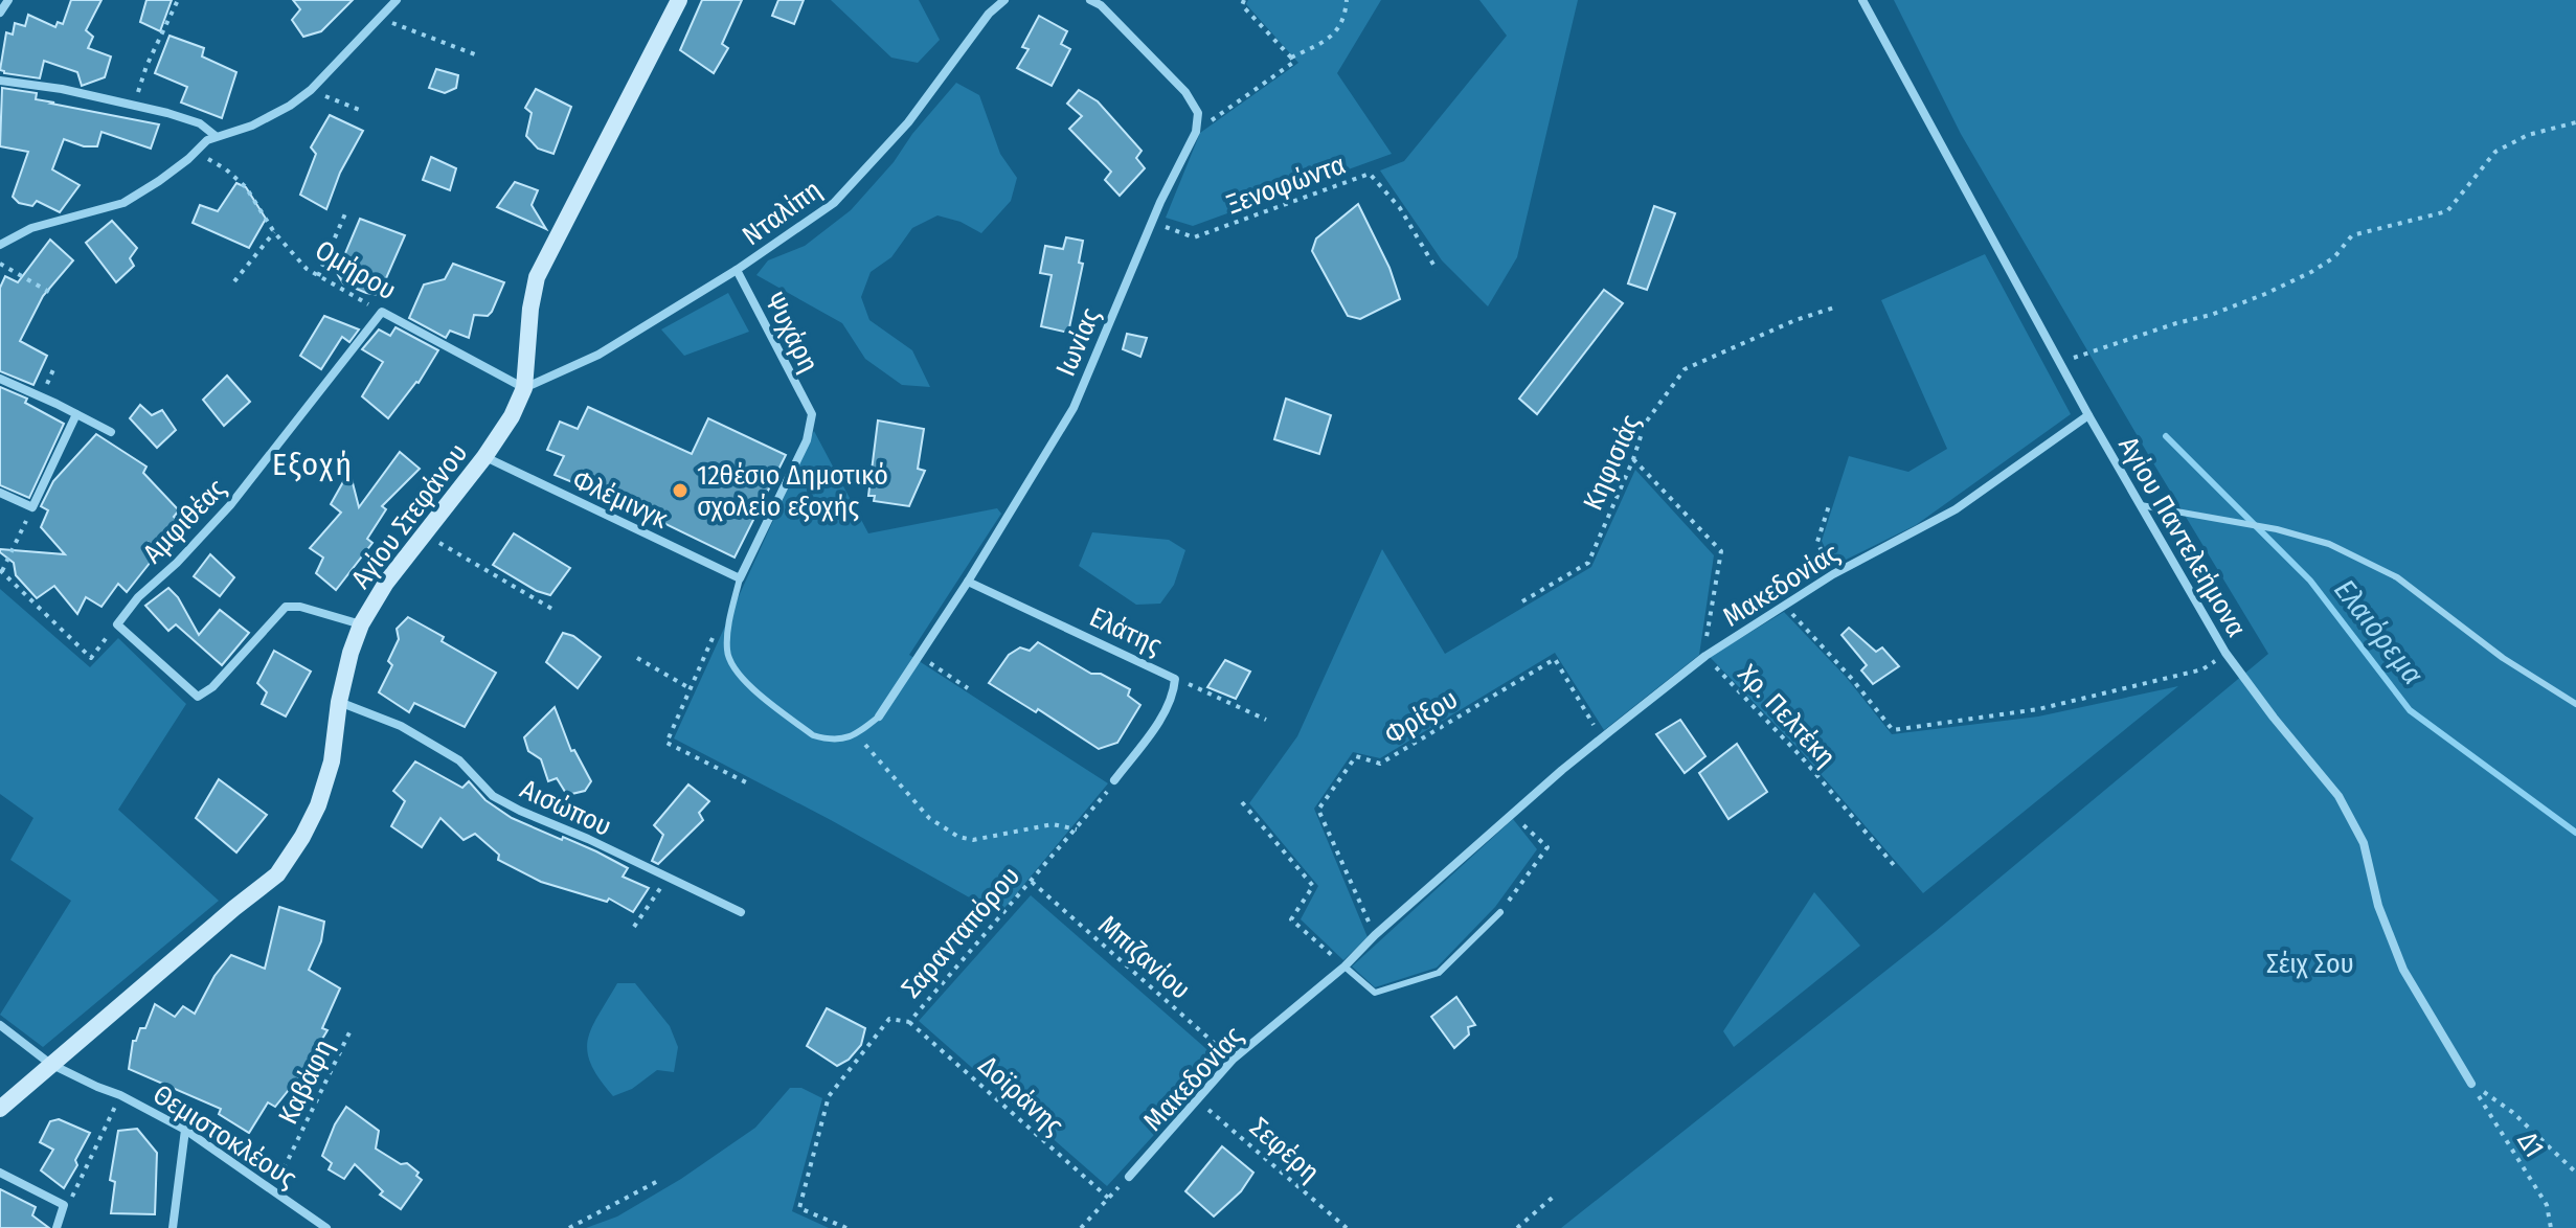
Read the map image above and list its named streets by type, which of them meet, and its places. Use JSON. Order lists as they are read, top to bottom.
{
  "streets": {
    "street": [
      "Νταλίπη",
      "Ομήρου",
      "Ψυχάρη",
      "Ιωνίας",
      "Φλέμινγκ",
      "Αγίου Στεφάνου",
      "Αμφιθέας",
      "Αγίου Παντελεήμονα",
      "Μακεδονίας",
      "Ελάτης",
      "Αισώπου",
      "Θεμιστοκλέους"
    ],
    "path": [
      "Ξενοφώντα",
      "Κηφισιάς",
      "Χρ. Πελτέκη",
      "Φρίξου",
      "Σαρανταπόρου",
      "Μπιζανίου",
      "Καβάφη",
      "Δοϊράνης",
      "Δ1",
      "Σεφέρη"
    ]
  },
  "crossings": [
    ["Ξενοφώντα", "Ιωνίας"],
    ["Νταλίπη", "Ομήρου"],
    ["Νταλίπη", "Ψυχάρη"],
    ["Νταλίπη", "Αγίου Στεφάνου"],
    ["Ομήρου", "Αγίου Στεφάνου"],
    ["Ομήρου", "Αμφιθέας"],
    ["Ψυχάρη", "Φλέμινγκ"],
    ["Ιωνίας", "Ελάτης"],
    ["Κηφισιάς", "Χρ. Πελτέκη"],
    ["Φλέμινγκ", "Αγίου Στεφάνου"],
    ["Αγίου Στεφάνου", "Αισώπου"],
    ["Αγίου Στεφάνου", "Θεμιστοκλέους"],
    ["Αγίου Παντελεήμονα", "Μακεδονίας"],
    ["Αγίου Παντελεήμονα", "Δ1"],
    ["Μακεδονίας", "Χρ. Πελτέκη"],
    ["Μακεδονίας", "Φρίξου"],
    ["Μακεδονίας", "Μπιζανίου"],
    ["Μακεδονίας", "Σεφέρη"],
    ["Σαρανταπόρου", "Μπιζανίου"],
    ["Σαρανταπόρου", "Δοϊράνης"],
    ["Καβάφη", "Θεμιστοκλέους"]
  ],
  "districts": ["Εξοχή"],
  "water": ["Ελαιόρεμα"],
  "parks": ["Σέιχ Σου"],
  "places": ["12θέσιο Δημοτικό σχολείο εξοχής"]
}
